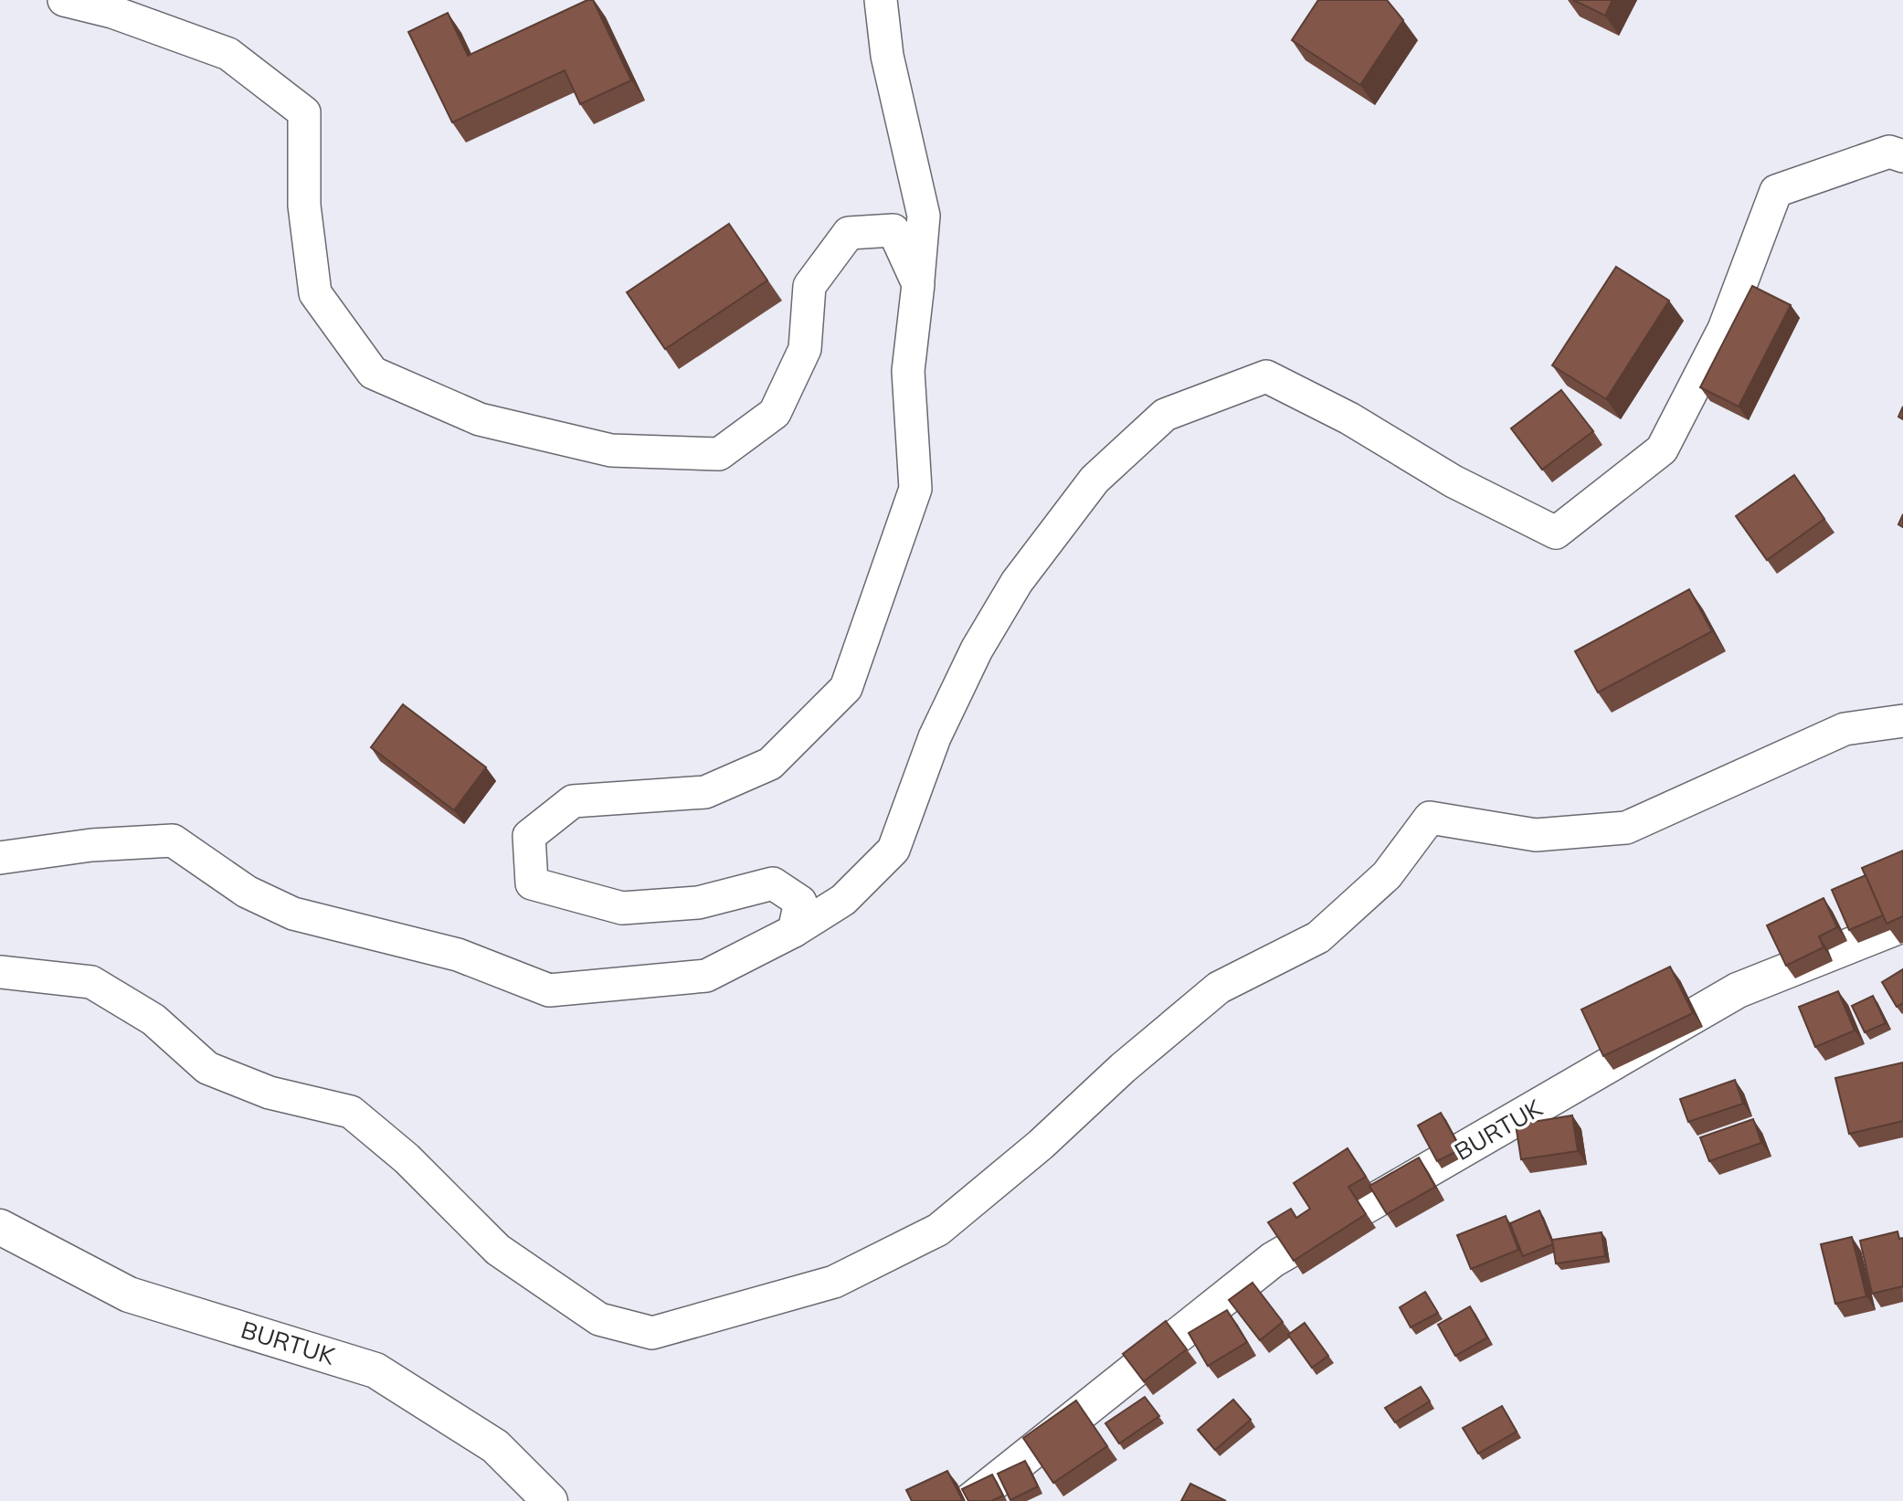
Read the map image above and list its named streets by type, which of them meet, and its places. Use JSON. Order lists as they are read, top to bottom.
{
  "streets": {
    "main road": ["BURTUK"]
  }
}
